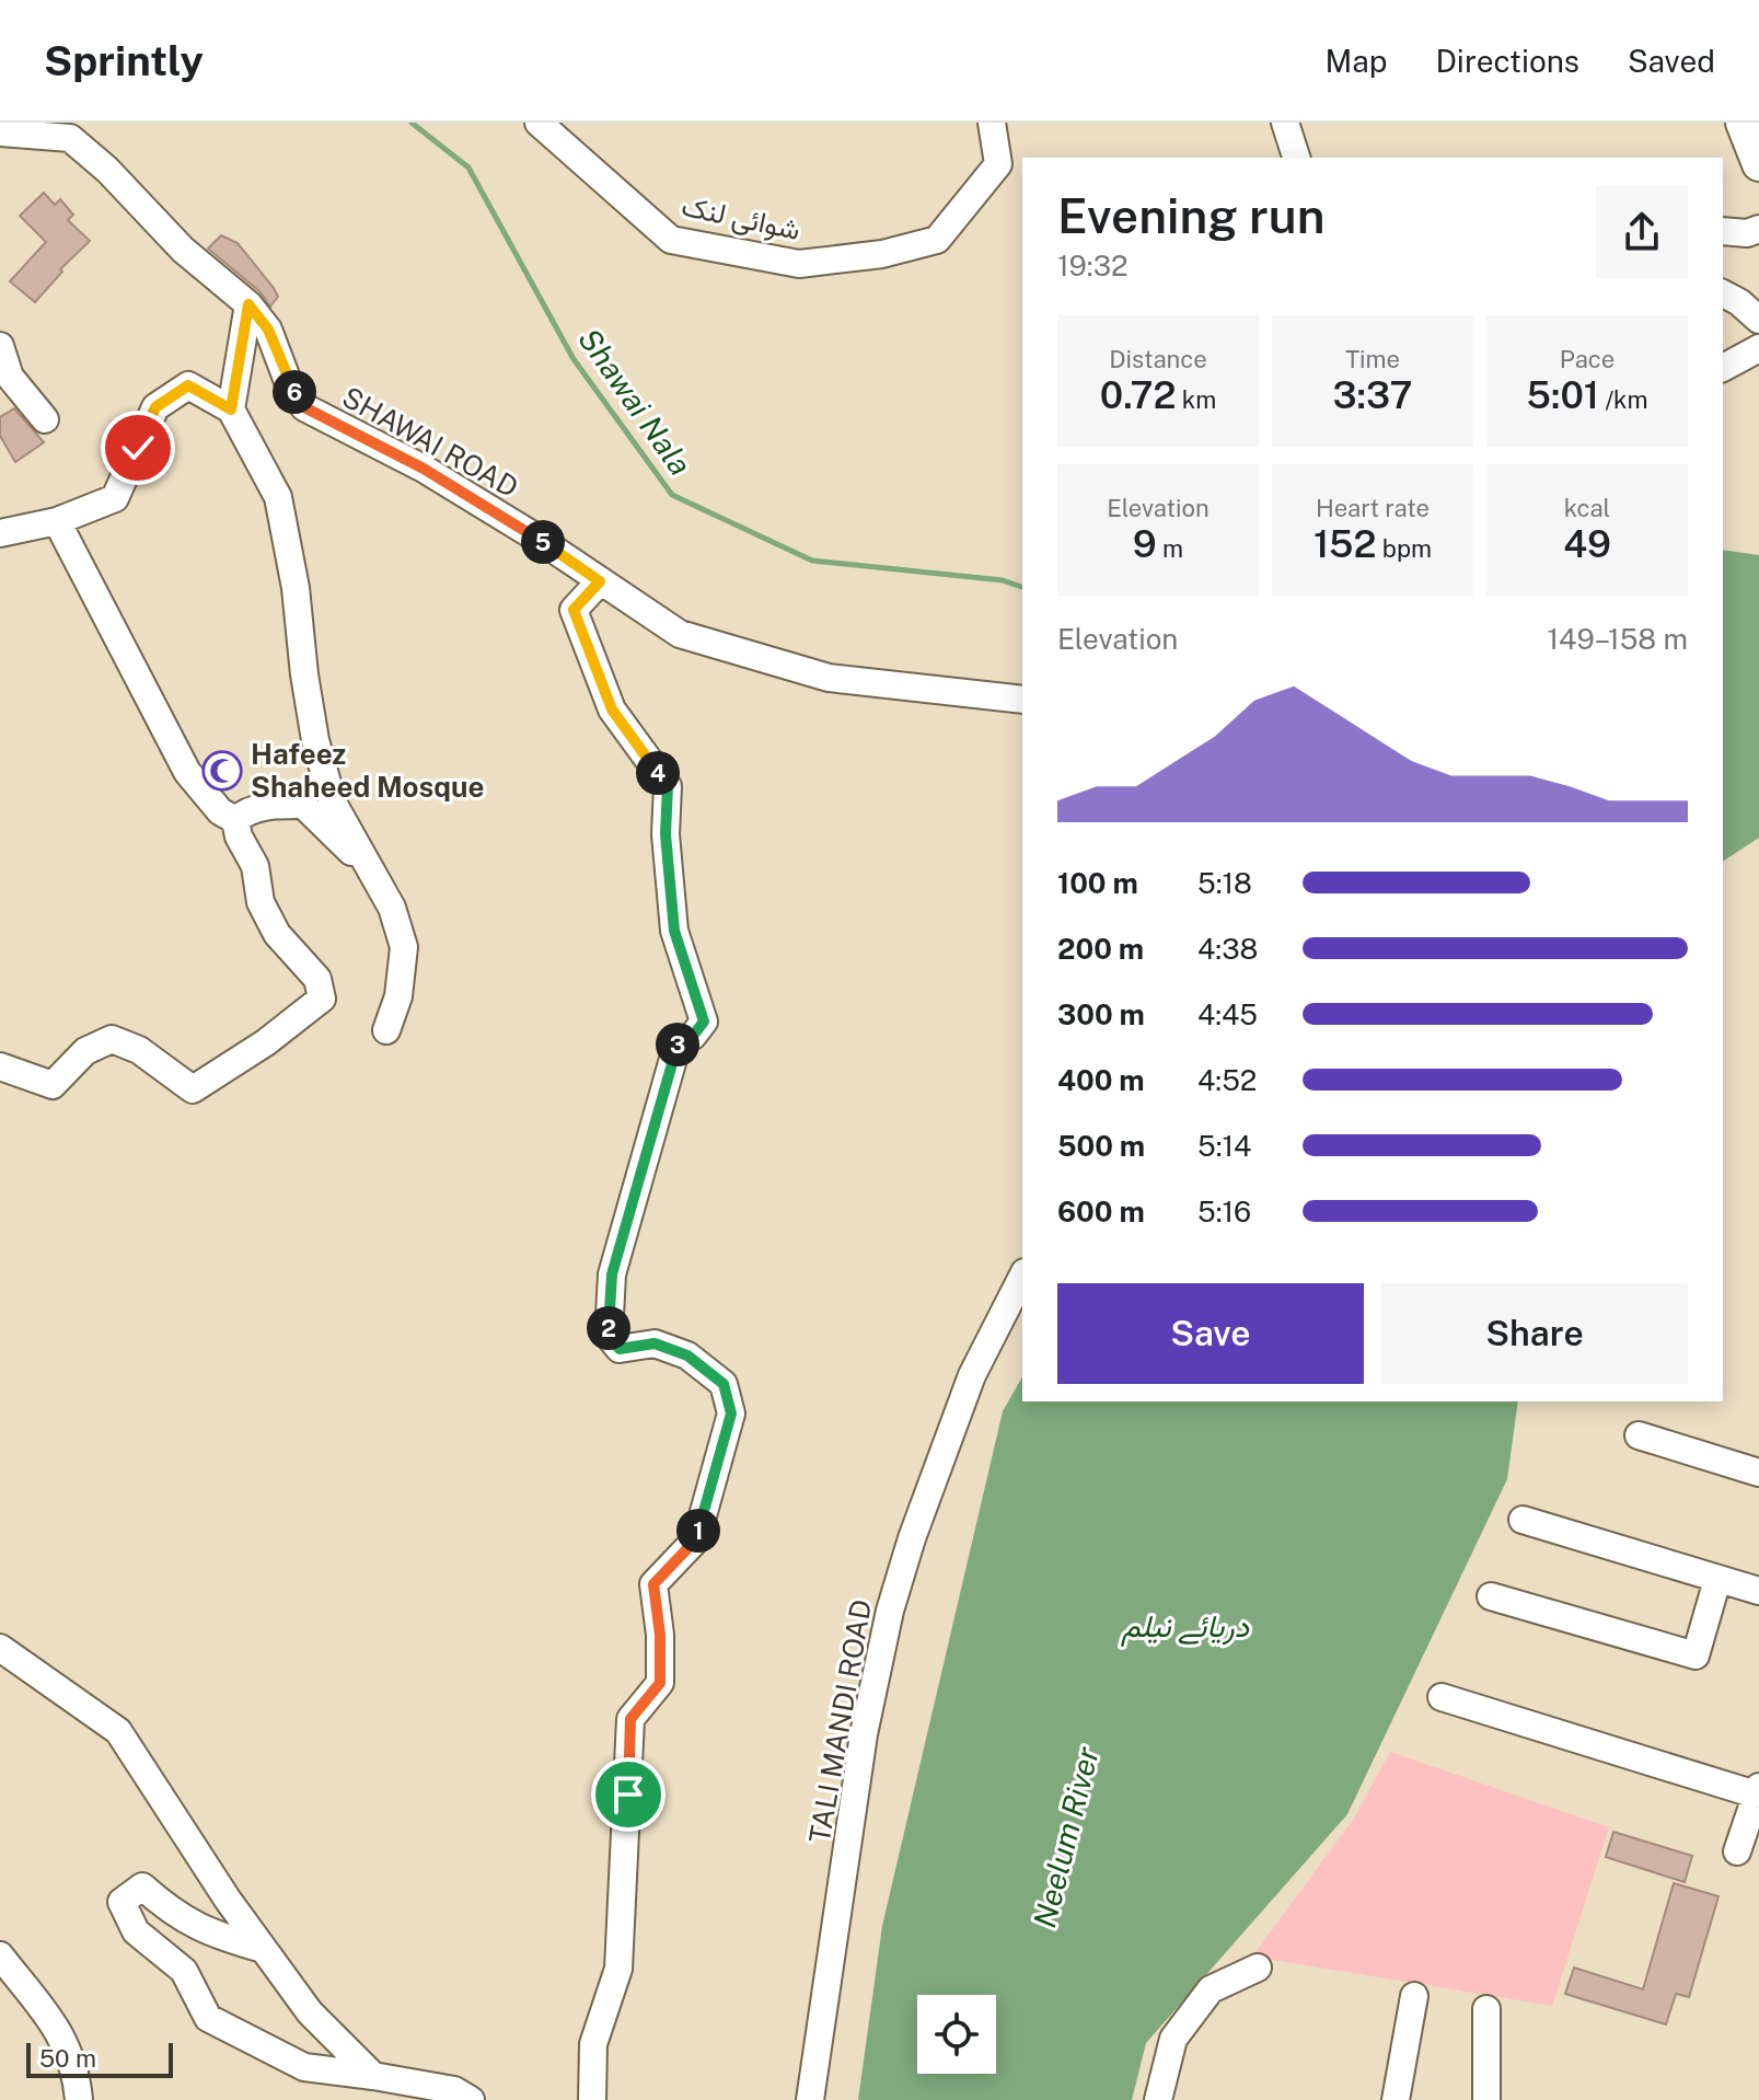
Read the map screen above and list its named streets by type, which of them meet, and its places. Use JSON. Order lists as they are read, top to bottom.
{
  "streets": {
    "street": ["شوائی لنک", "SHAWAI ROAD", "TALI MANDI ROAD"]
  },
  "water": ["Shawai Nala", "دریائے نیلم", "Neelum River"],
  "places": {
    "mosque": ["Hafeez Shaheed Mosque"]
  },
  "scale_bar": "50 m",
  "page": {
    "header": "Sprintly",
    "nav": ["Map", "Directions", "Saved"],
    "heading": ["Evening run", "19:32"],
    "stats": [
      ["Distance", "0.72 km"],
      ["Time", "3:37"],
      ["Pace", "5:01 /km"],
      ["Elevation", "9 m"],
      ["Heart rate", "152 bpm"],
      ["kcal", "49"]
    ],
    "pins": [
      "6",
      "5",
      "4",
      "3",
      "2",
      "1"
    ],
    "chart": ["Elevation", "149–158 m"],
    "list": [
      {
        "name": "100 m",
        "note": "5:18"
      },
      {
        "name": "200 m",
        "note": "4:38"
      },
      {
        "name": "300 m",
        "note": "4:45"
      },
      {
        "name": "400 m",
        "note": "4:52"
      },
      {
        "name": "500 m",
        "note": "5:14"
      },
      {
        "name": "600 m",
        "note": "5:16"
      }
    ],
    "buttons": ["Save", "Share"],
    "scale": "50 m"
  }
}
